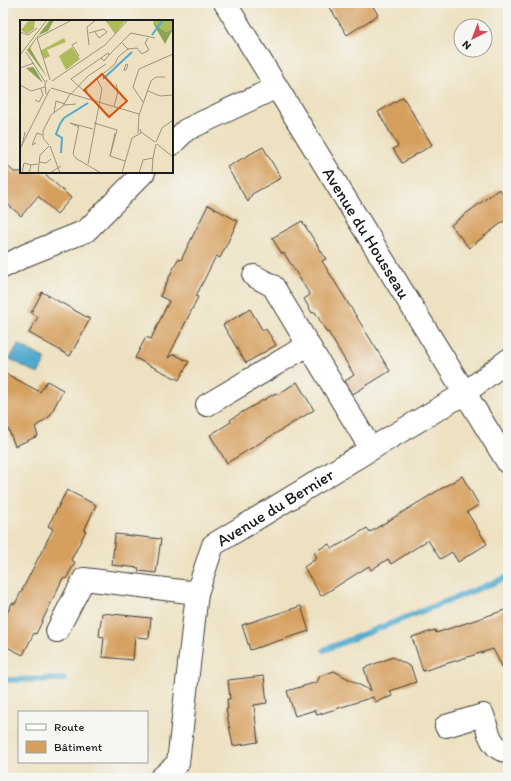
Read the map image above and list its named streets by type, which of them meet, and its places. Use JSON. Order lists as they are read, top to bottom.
{
  "streets": {
    "street": ["Avenue du Housseau", "Avenue du Bernier"]
  },
  "crossings": [
    ["Avenue du Housseau", "Avenue du Bernier"]
  ],
  "legend": ["Route", "Bâtiment"],
  "north": "bottom left"
}
